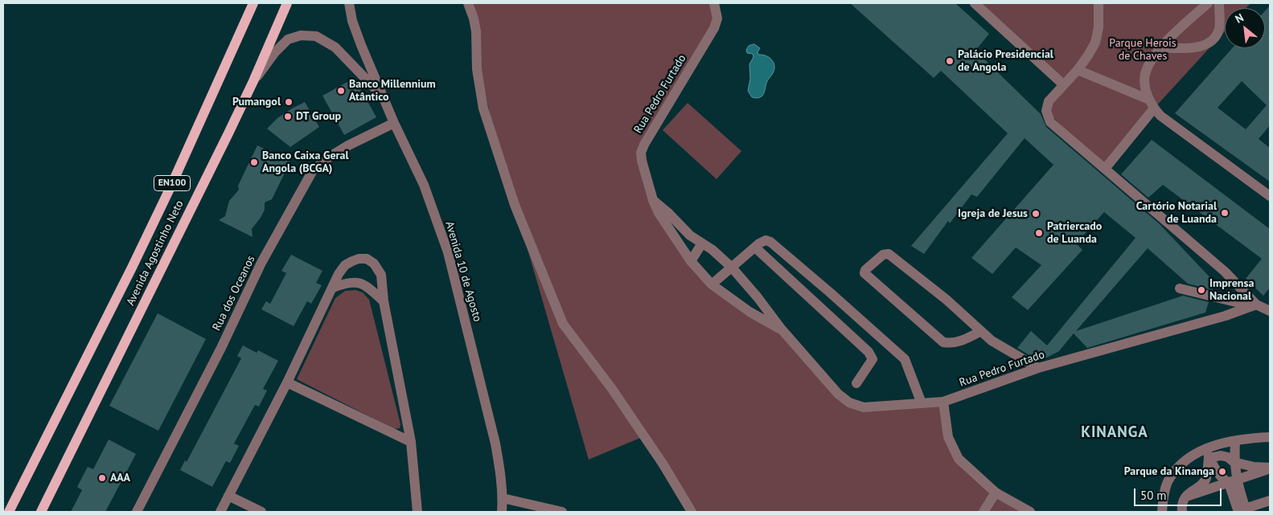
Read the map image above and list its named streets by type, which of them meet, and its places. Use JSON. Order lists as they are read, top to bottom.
{
  "streets": {
    "main road": ["EN100", "Avenida Agostinho Neto"],
    "street": ["Rua Pedro Furtado", "Avenida 10 de Agosto", "Rua dos Oceanos"]
  },
  "crossings": [
    ["Avenida 10 de Agosto", "Rua dos Oceanos"]
  ],
  "districts": ["KINANGA"],
  "parks": ["Parque Herois de Chaves"],
  "places": [
    "Palácio Presidencial de Angola",
    "Banco Millennium Atântico",
    "Pumangol",
    "DT Group",
    "Banco Caixa Geral Angola (BCGA)",
    "Cartório Notarial de Luanda",
    "Igreja de Jesus",
    "Patriercado de Luanda",
    "Imprensa Nacional",
    "Parque da Kinanga",
    "AAA"
  ],
  "scale_bar": "50 m",
  "north": "top left"
}
